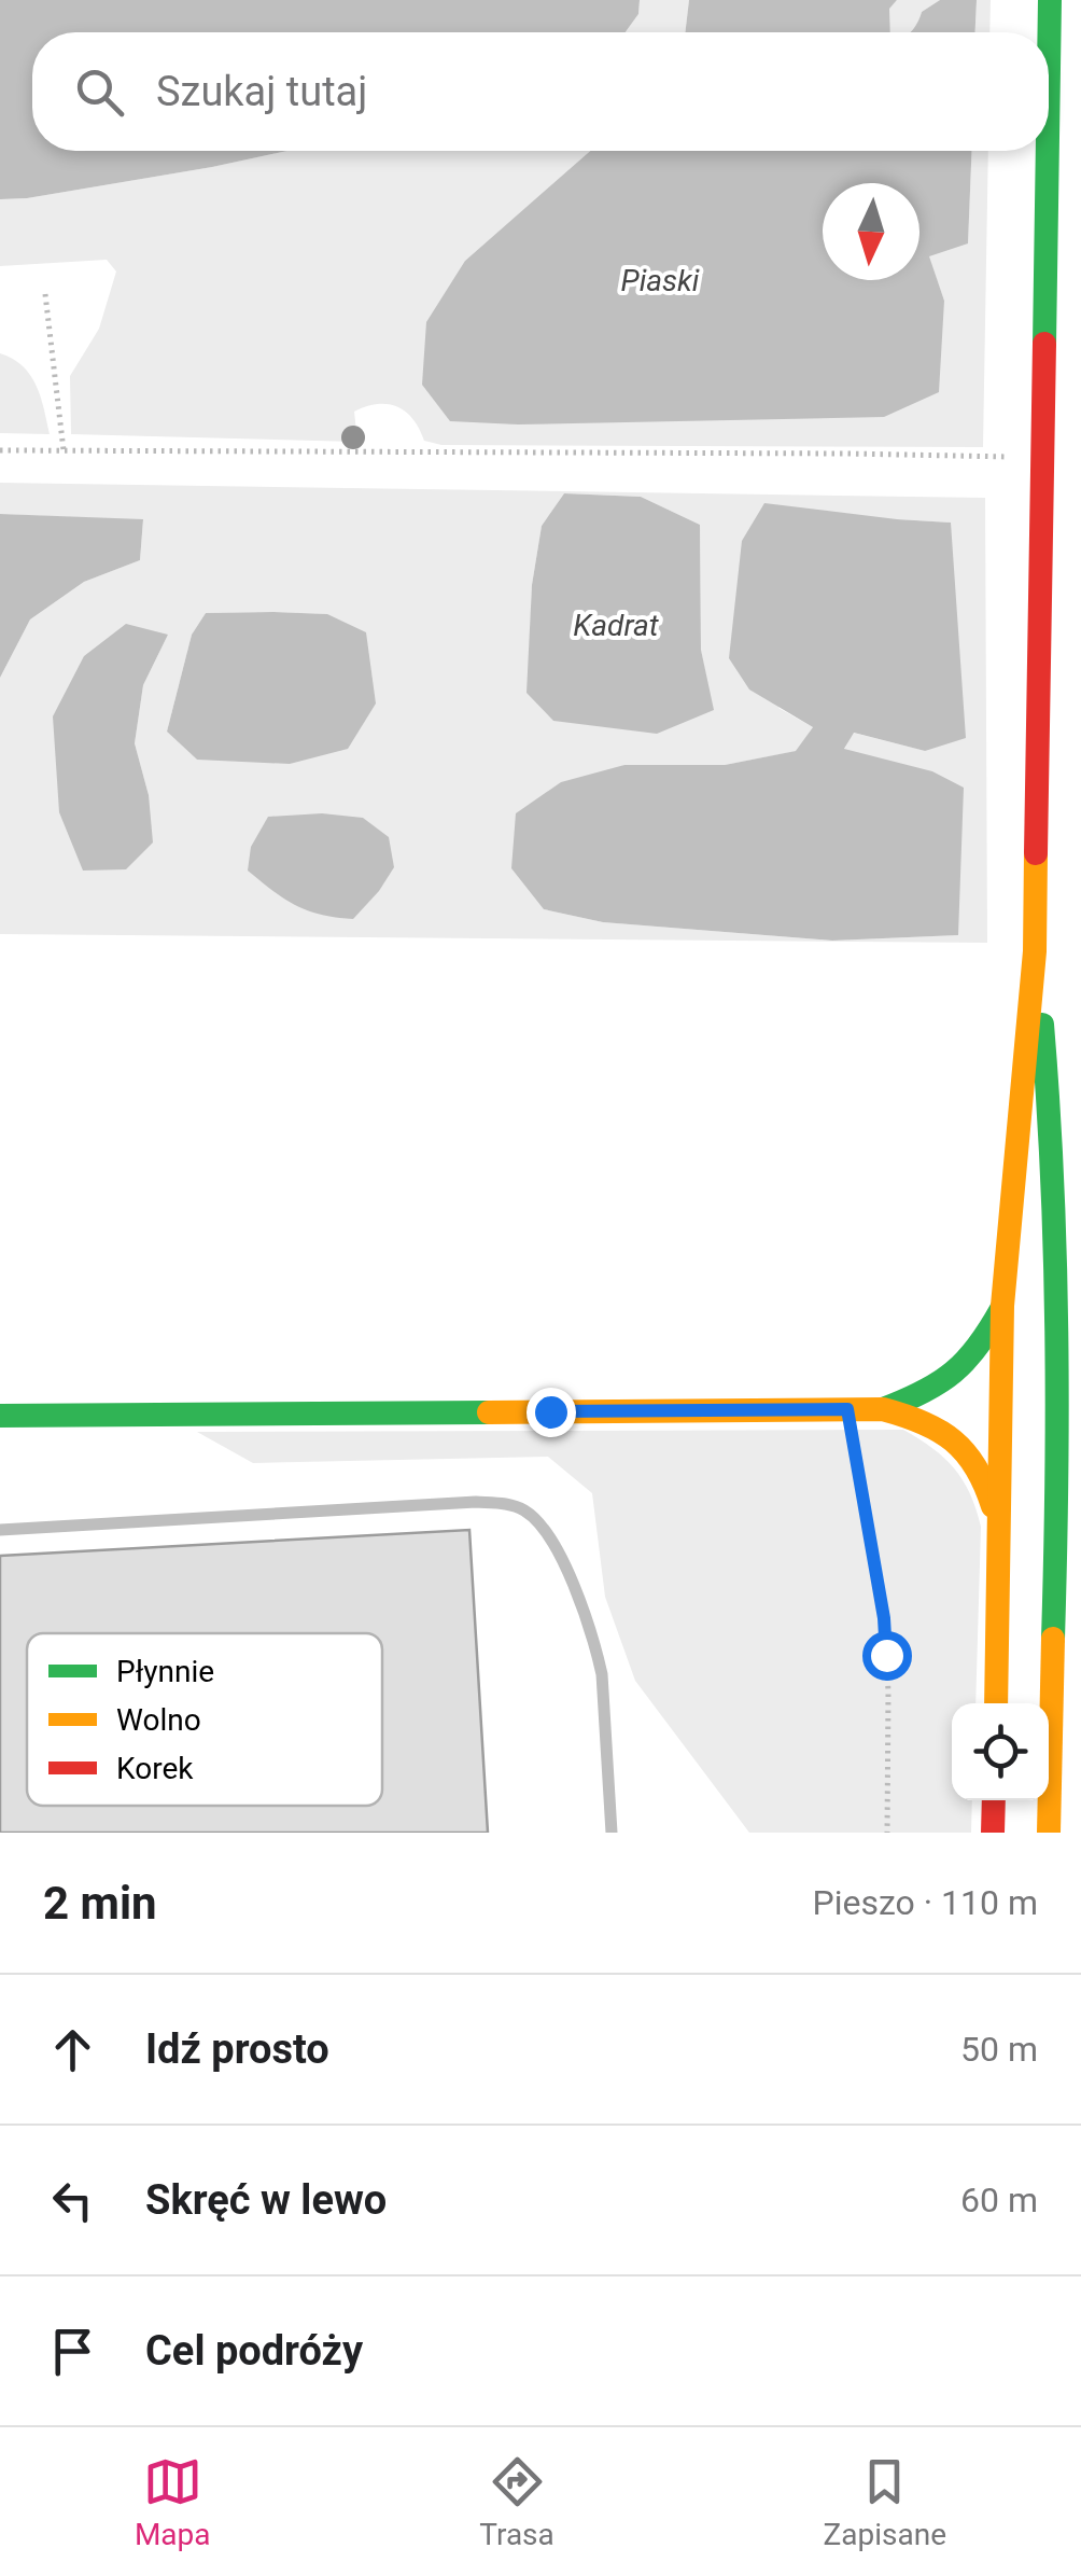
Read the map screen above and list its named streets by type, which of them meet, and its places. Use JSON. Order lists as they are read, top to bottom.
{
  "water": ["Piaski", "Kadrat"],
  "legend": ["Płynnie", "Wolno", "Korek"],
  "north": "bottom",
  "page": {
    "search": "Szukaj tutaj",
    "heading": ["2 min", "Pieszo · 110 m"],
    "list": [
      ["Idź prosto", "50 m"],
      ["Skręć w lewo", "60 m"],
      "Cel podróży"
    ],
    "nav": ["Mapa", "Trasa", "Zapisane"]
  }
}
